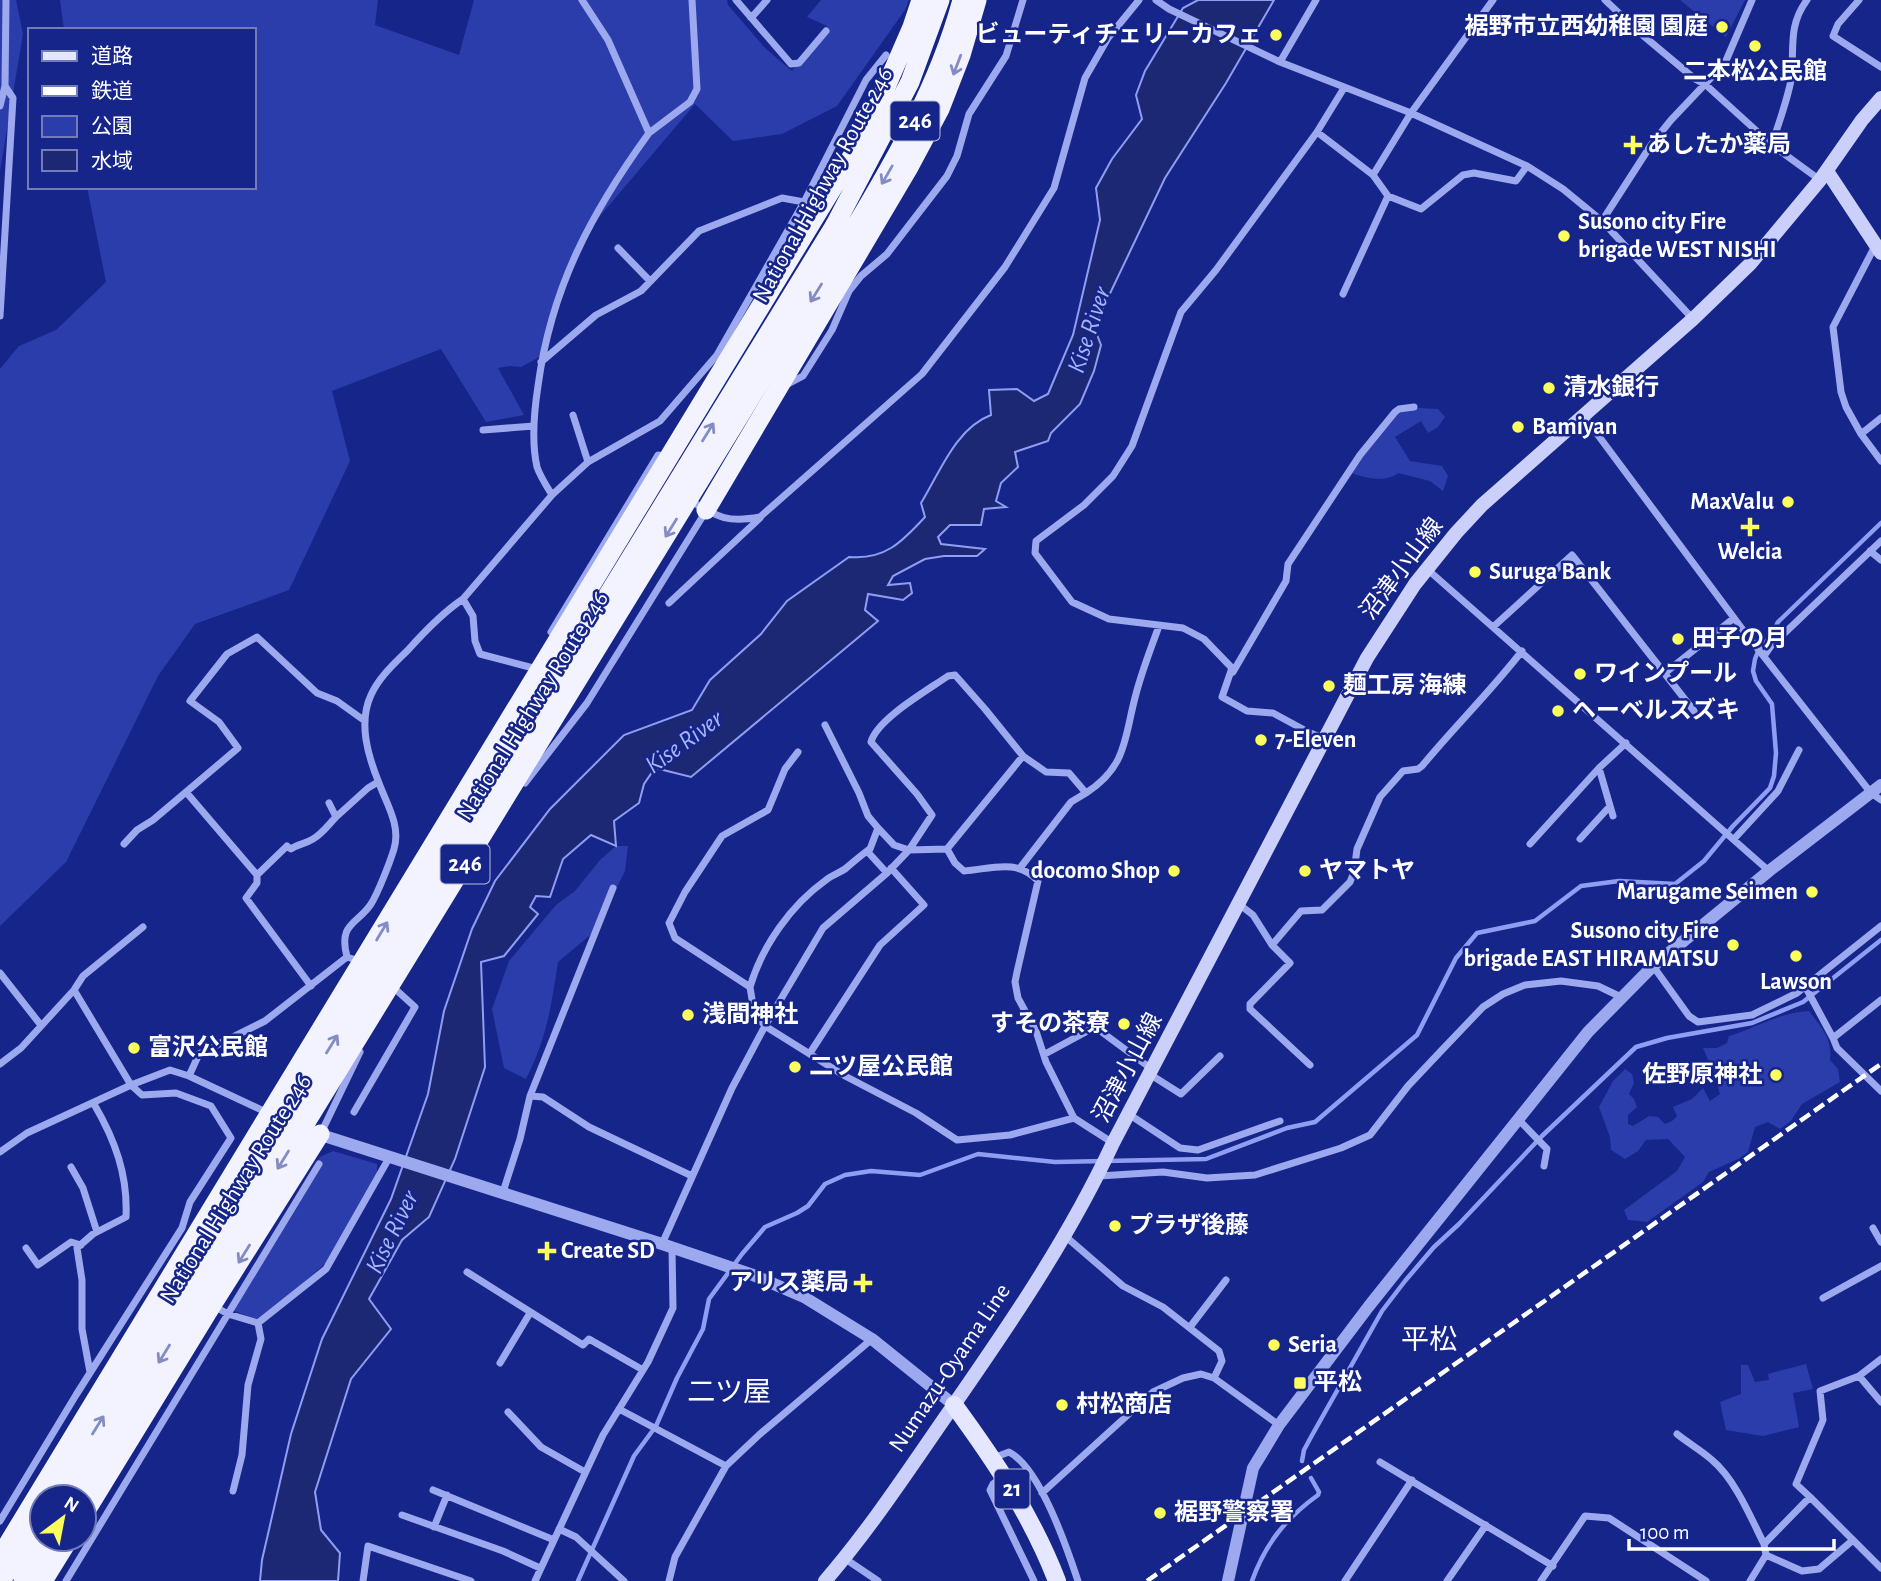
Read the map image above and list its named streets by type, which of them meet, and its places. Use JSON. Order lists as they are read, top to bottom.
{
  "streets": {
    "highway": ["246", "National Highway Route 246"],
    "main road": ["沼津小山線", "Numazu-Oyama Line", "21"]
  },
  "crossings": [
    ["沼津小山線", "Numazu-Oyama Line"],
    ["Numazu-Oyama Line", "21"]
  ],
  "districts": ["平松", "二ツ屋"],
  "water": ["Kise River"],
  "places": {
    "other": [
      "裾野市立西幼稚園 園庭",
      "ビューティチェリーカフェ",
      "二本松公民館",
      "Susono city Fire brigade WEST NISHI",
      "清水銀行",
      "Bamiyan",
      "MaxValu",
      "Suruga Bank",
      "田子の月",
      "ワインプール",
      "麺工房 海練",
      "ヘーベルスズキ",
      "7-Eleven",
      "docomo Shop",
      "ヤマトヤ",
      "Marugame Seimen",
      "Susono city Fire brigade EAST HIRAMATSU",
      "Lawson",
      "浅間神社",
      "すその茶寮",
      "富沢公民館",
      "二ツ屋公民館",
      "佐野原神社",
      "プラザ後藤",
      "Seria",
      "村松商店",
      "裾野警察署"
    ],
    "health": [
      "あしたか薬局",
      "Welcia",
      "Create SD",
      "アリス薬局"
    ],
    "transit": ["平松"]
  },
  "legend": [
    "道路",
    "鉄道",
    "公園",
    "水域"
  ],
  "scale_bar": "100 m",
  "north": "top right"
}
